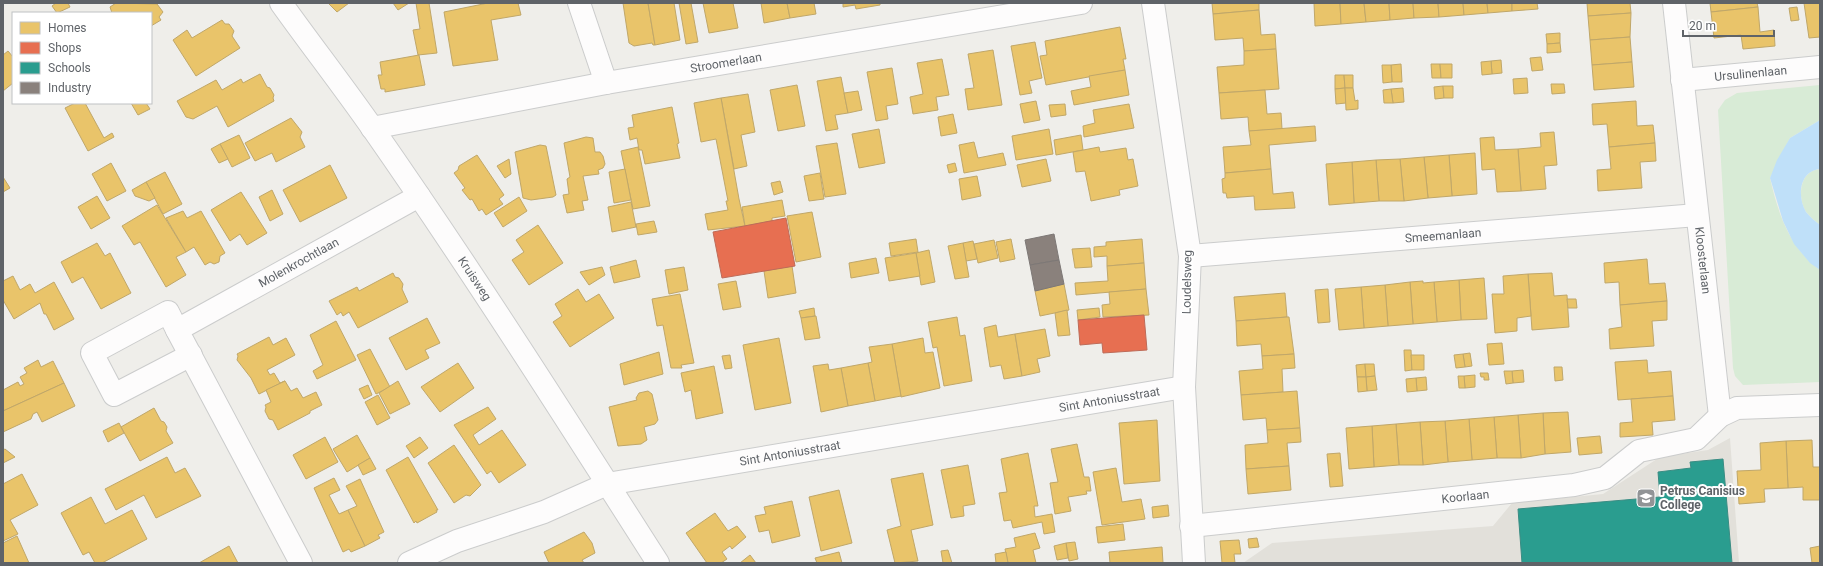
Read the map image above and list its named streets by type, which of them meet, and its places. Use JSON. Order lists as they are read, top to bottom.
{
  "streets": {
    "street": [
      "Stroomerlaan",
      "Ursulinenlaan",
      "Smeemanlaan",
      "Kloosterlaan",
      "Molenkrochtlaan",
      "Kruisweg",
      "Loudelsweg",
      "Sint Antoniusstraat",
      "Koorlaan"
    ]
  },
  "crossings": [
    ["Stroomerlaan", "Kruisweg"],
    ["Ursulinenlaan", "Kloosterlaan"],
    ["Smeemanlaan", "Kloosterlaan"],
    ["Smeemanlaan", "Loudelsweg"],
    ["Kloosterlaan", "Koorlaan"],
    ["Molenkrochtlaan", "Kruisweg"],
    ["Kruisweg", "Sint Antoniusstraat"],
    ["Loudelsweg", "Sint Antoniusstraat"],
    ["Loudelsweg", "Koorlaan"]
  ],
  "places": {
    "school or university": ["Petrus Canisius College"]
  },
  "legend": [
    "Homes",
    "Shops",
    "Schools",
    "Industry"
  ],
  "scale_bar": "20 m"
}
